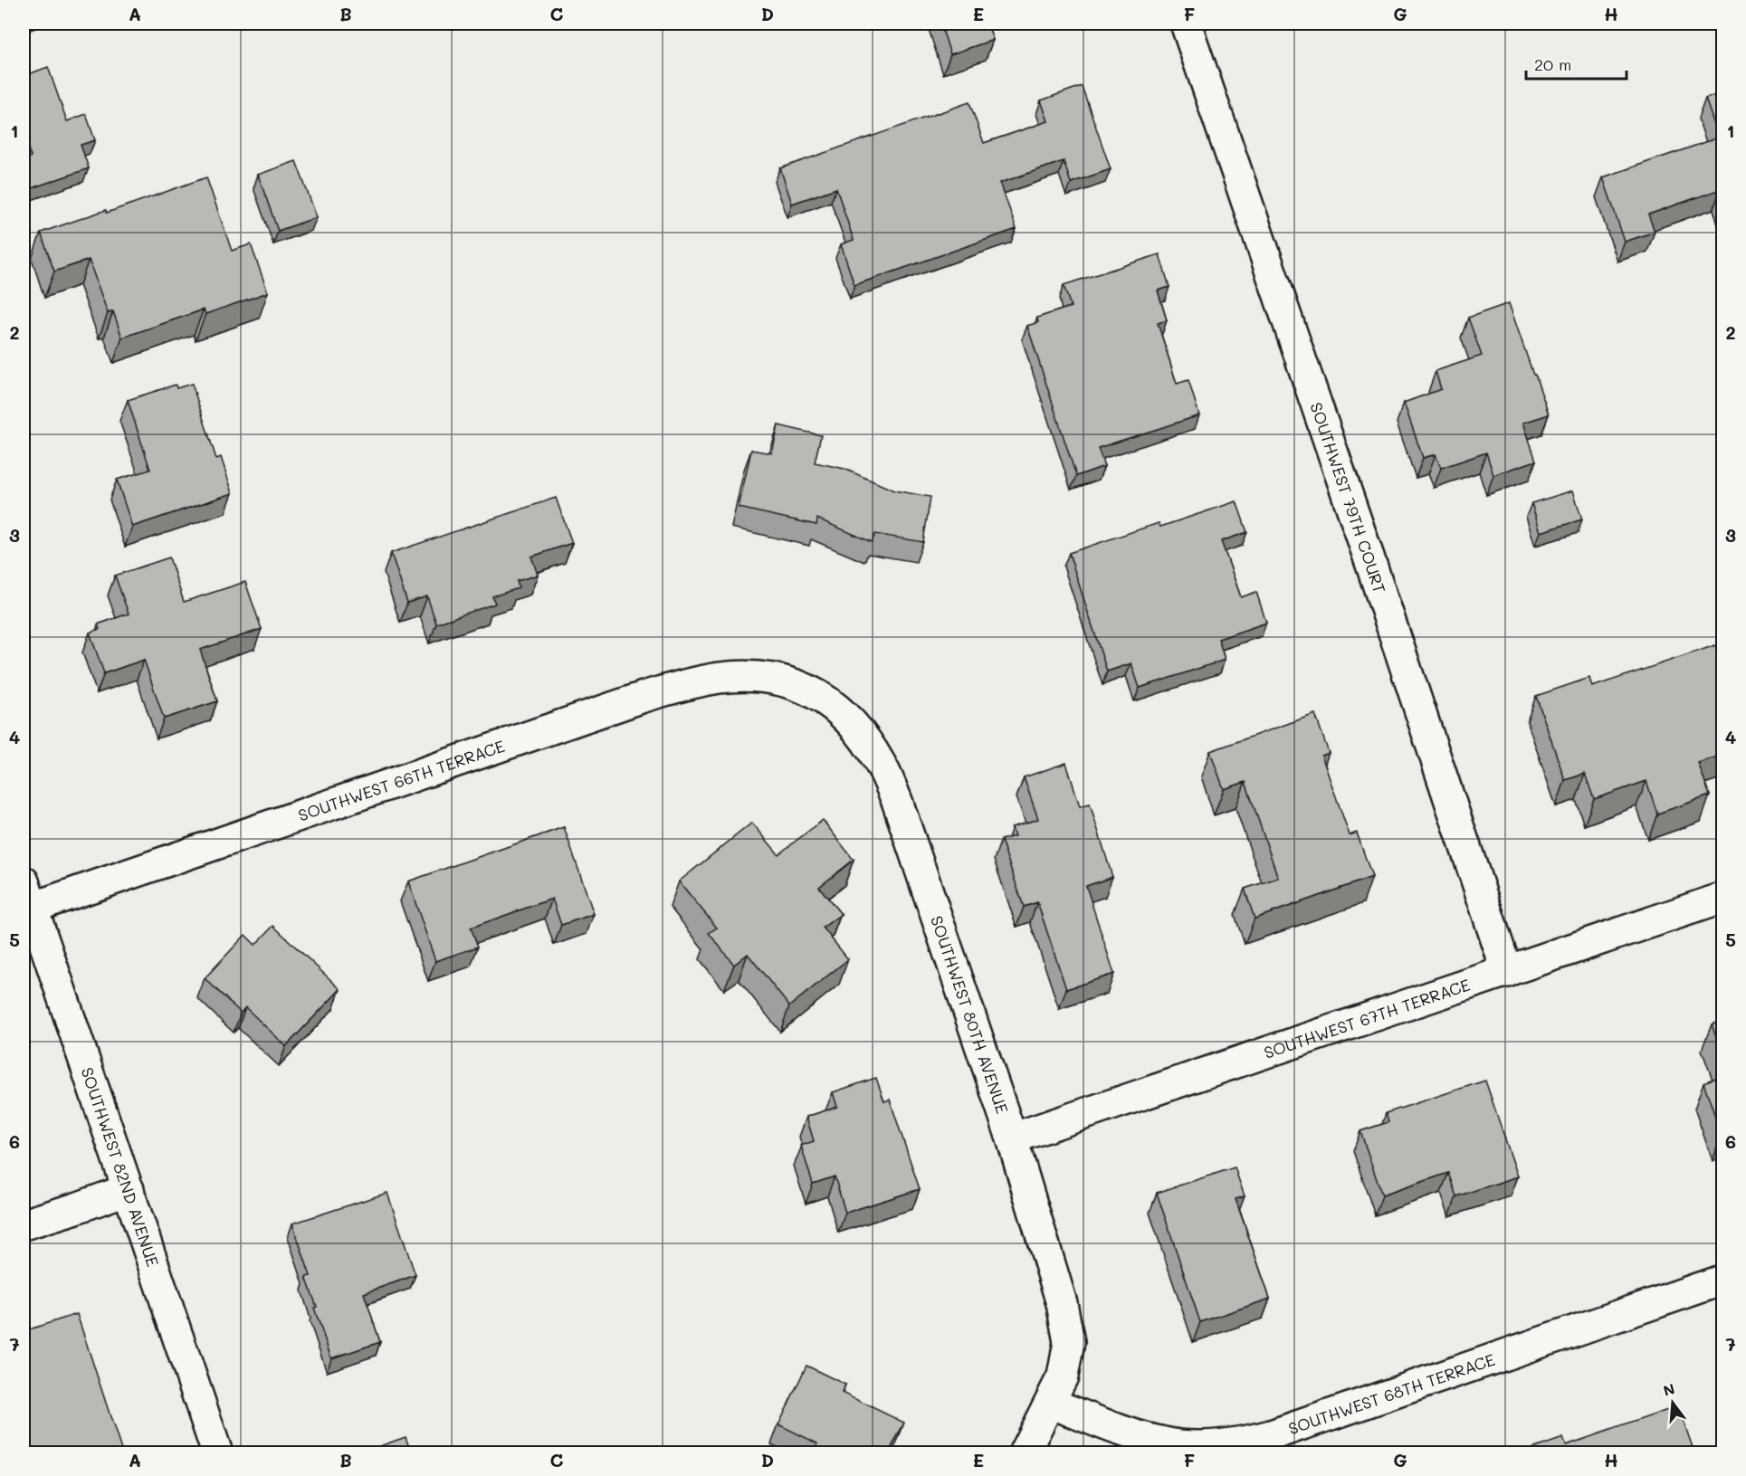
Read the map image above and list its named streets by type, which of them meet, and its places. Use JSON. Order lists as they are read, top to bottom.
{
  "streets": {
    "street": [
      "SOUTHWEST 79TH COURT",
      "SOUTHWEST 66TH TERRACE",
      "SOUTHWEST 80TH AVENUE",
      "SOUTHWEST 67TH TERRACE",
      "SOUTHWEST 82ND AVENUE",
      "SOUTHWEST 68TH TERRACE"
    ]
  },
  "crossings": [
    ["SOUTHWEST 79TH COURT", "SOUTHWEST 67TH TERRACE"],
    ["SOUTHWEST 66TH TERRACE", "SOUTHWEST 80TH AVENUE"],
    ["SOUTHWEST 66TH TERRACE", "SOUTHWEST 82ND AVENUE"],
    ["SOUTHWEST 80TH AVENUE", "SOUTHWEST 67TH TERRACE"],
    ["SOUTHWEST 80TH AVENUE", "SOUTHWEST 68TH TERRACE"]
  ],
  "scale_bar": "20 m",
  "north": "top",
  "grid": {
    "columns": [
      "A",
      "B",
      "C",
      "D",
      "E",
      "F",
      "G",
      "H"
    ],
    "rows": [
      "1",
      "2",
      "3",
      "4",
      "5",
      "6",
      "7"
    ]
  }
}
